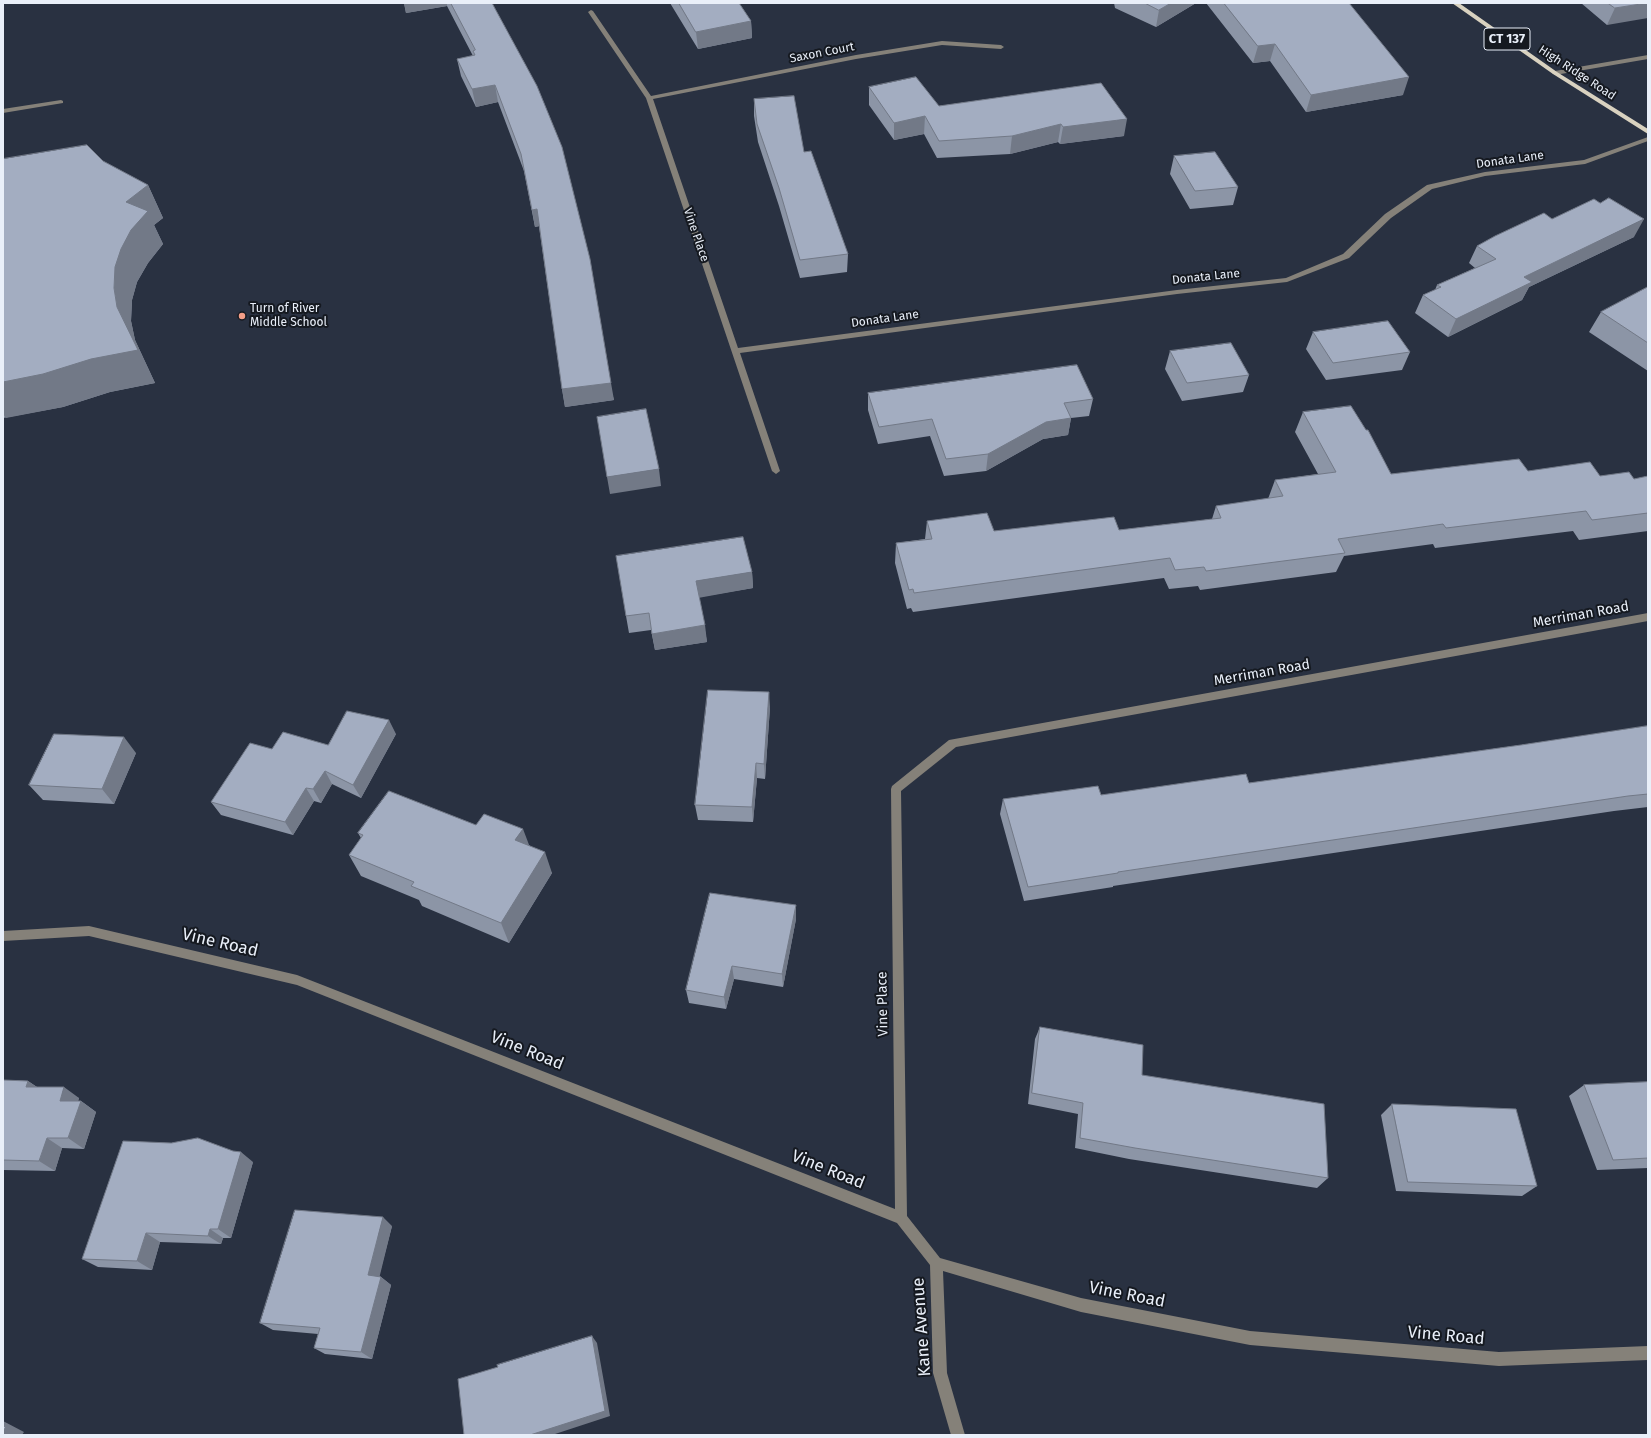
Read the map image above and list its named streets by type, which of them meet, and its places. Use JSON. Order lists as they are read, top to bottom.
{
  "streets": {
    "main road": ["CT 137", "High Ridge Road"],
    "street": [
      "Saxon Court",
      "Donata Lane",
      "Vine Place",
      "Merriman Road",
      "Vine Road",
      "Kane Avenue"
    ]
  },
  "crossings": [
    ["Saxon Court", "Vine Place"],
    ["Donata Lane", "Vine Place"],
    ["Vine Place", "Merriman Road"],
    ["Vine Place", "Vine Road"],
    ["Vine Road", "Kane Avenue"]
  ],
  "places": ["Turn of River Middle School"]
}
